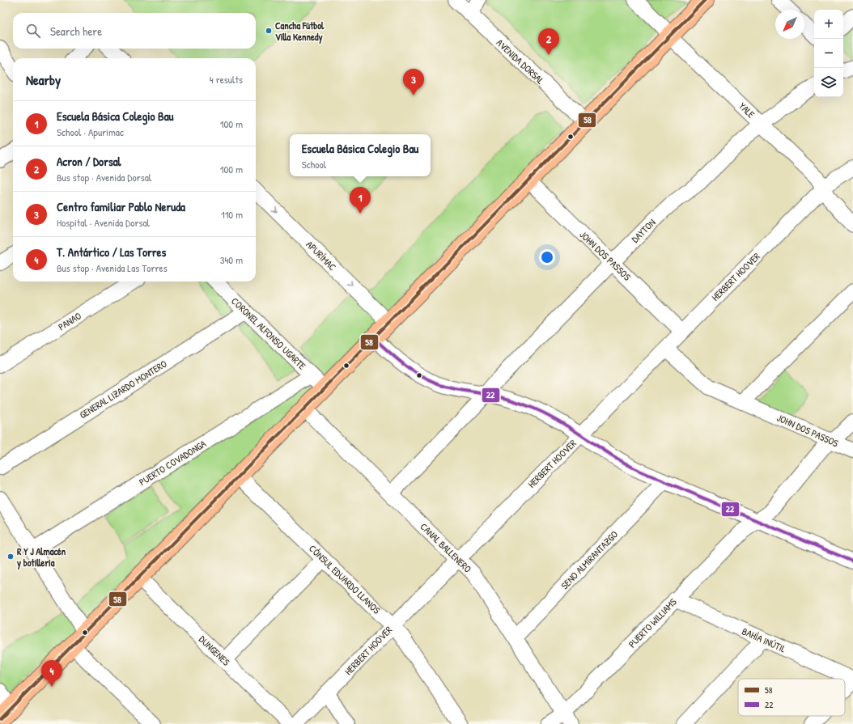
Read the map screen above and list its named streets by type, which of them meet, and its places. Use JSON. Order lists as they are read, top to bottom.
{
  "streets": {
    "street": [
      "AVENIDA DORSAL",
      "YALE",
      "DAYTON",
      "APURÍMAC",
      "JOHN DOS PASSOS",
      "HERBERT HOOVER",
      "PANAO",
      "CORONEL ALFONSO UGARTE",
      "GENERAL LIZARDO MONTERO",
      "PUERTO COVADONGA",
      "CANAL BALLENERO",
      "SENO ALMIRANTAZGO",
      "CÓNSUL EDUARDO LLANOS",
      "PUERTO WILLIAMS",
      "BAHÍA INÚTIL",
      "DUNGENES"
    ]
  },
  "crossings": [
    ["YALE", "DAYTON"],
    ["YALE", "HERBERT HOOVER"],
    ["DAYTON", "JOHN DOS PASSOS"],
    ["DAYTON", "CANAL BALLENERO"],
    ["JOHN DOS PASSOS", "HERBERT HOOVER"],
    ["JOHN DOS PASSOS", "PUERTO WILLIAMS"],
    ["HERBERT HOOVER", "CANAL BALLENERO"],
    ["HERBERT HOOVER", "CÓNSUL EDUARDO LLANOS"],
    ["CORONEL ALFONSO UGARTE", "GENERAL LIZARDO MONTERO"],
    ["CORONEL ALFONSO UGARTE", "PUERTO COVADONGA"],
    ["CANAL BALLENERO", "SENO ALMIRANTAZGO"],
    ["CANAL BALLENERO", "PUERTO WILLIAMS"],
    ["PUERTO WILLIAMS", "BAHÍA INÚTIL"]
  ],
  "one_way": ["APURÍMAC"],
  "places": ["Cancha Fútbol Villa Kennedy", "R Y J Almacén y botillería"],
  "lines": ["transit line 58", "transit line 22"],
  "legend": ["58", "22"],
  "north": "bottom left",
  "page": {
    "map_buttons": ["+", "−"],
    "search": "Search here",
    "pins": [
      "2",
      "3",
      "1",
      "4"
    ],
    "heading": ["Nearby", "4 results"],
    "list": [
      {
        "mark": "1",
        "name": "Escuela Básica Colegio Bau",
        "note": "School · Apurímac",
        "value": "100 m"
      },
      {
        "mark": "2",
        "name": "Acron / Dorsal",
        "note": "Bus stop · Avenida Dorsal",
        "value": "100 m"
      },
      {
        "mark": "3",
        "name": "Centro familiar Pablo Neruda",
        "note": "Hospital · Avenida Dorsal",
        "value": "110 m"
      },
      {
        "mark": "4",
        "name": "T. Antártico / Las Torres",
        "note": "Bus stop · Avenida Las Torres",
        "value": "340 m"
      }
    ],
    "popup": ["Escuela Básica Colegio Bau", "School"]
  }
}
